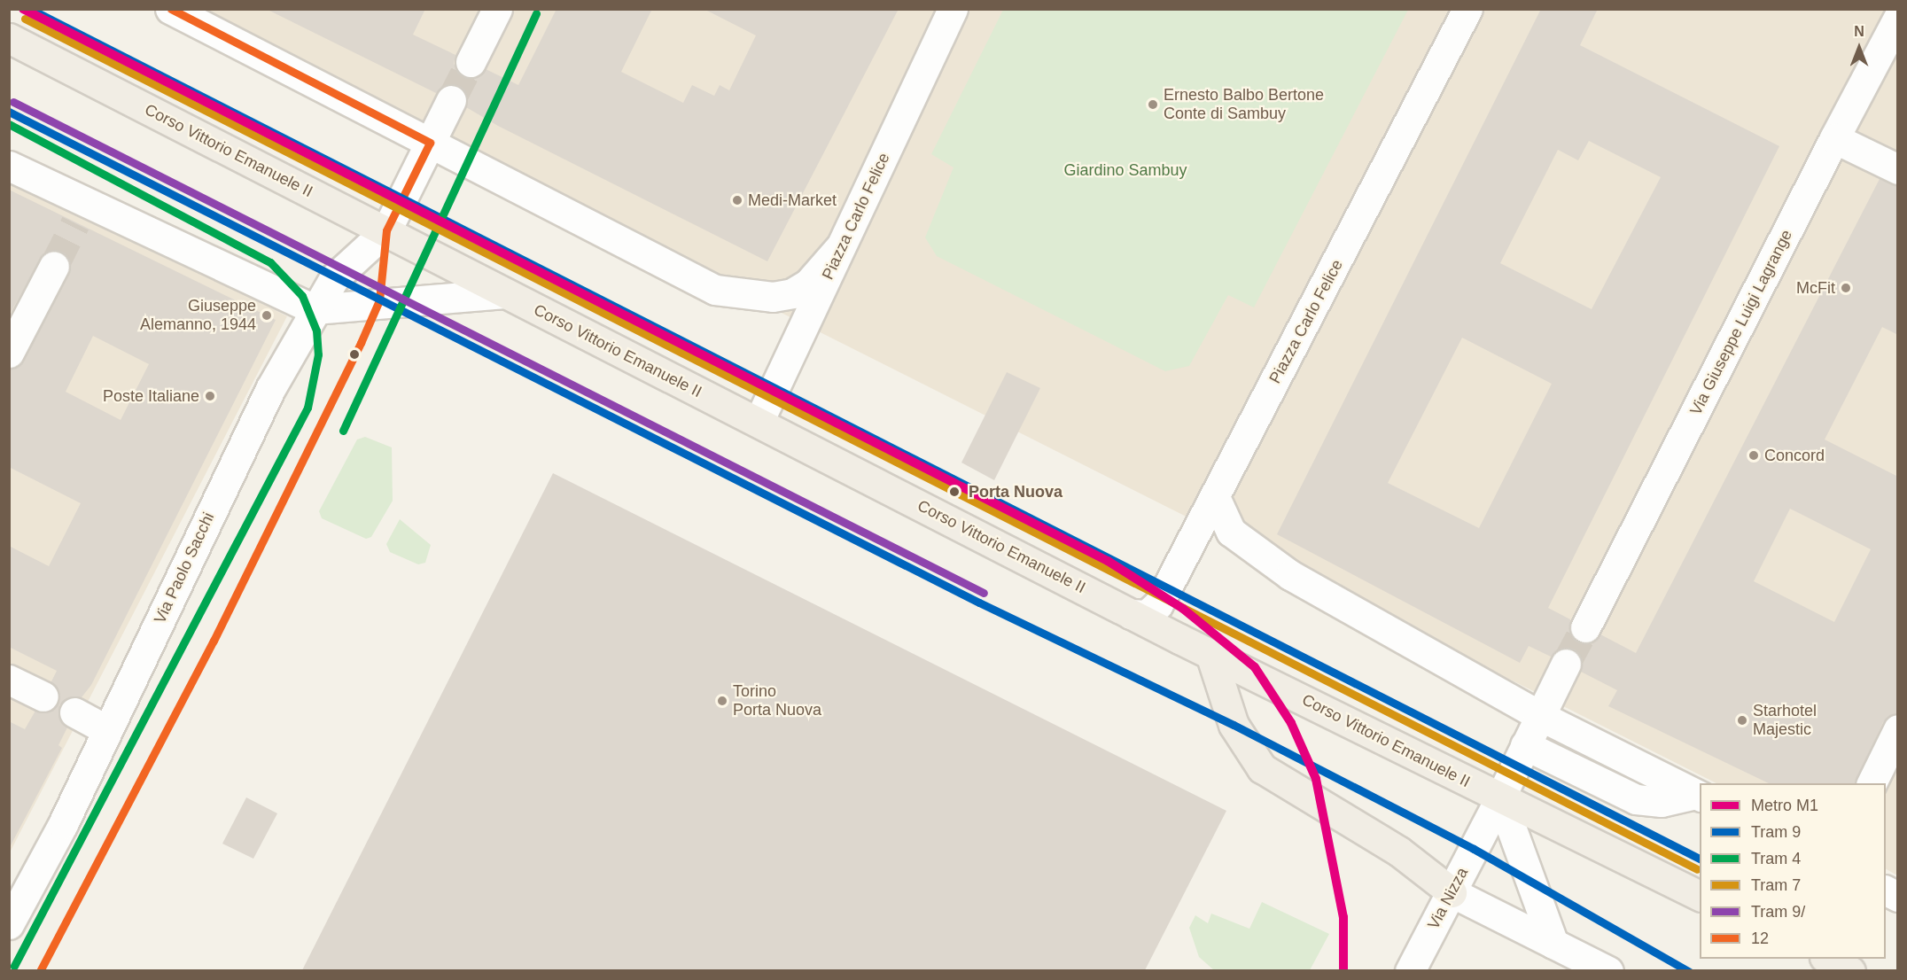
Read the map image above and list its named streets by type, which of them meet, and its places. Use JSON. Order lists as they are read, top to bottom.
{
  "streets": {
    "main road": ["Corso Vittorio Emanuele II"],
    "street": [
      "Piazza Carlo Felice",
      "Via Giuseppe Luigi Lagrange",
      "Via Paolo Sacchi",
      "Via Nizza"
    ]
  },
  "crossings": [
    ["Corso Vittorio Emanuele II", "Piazza Carlo Felice"],
    ["Corso Vittorio Emanuele II", "Via Paolo Sacchi"],
    ["Corso Vittorio Emanuele II", "Via Nizza"]
  ],
  "parks": ["Giardino Sambuy"],
  "places": [
    "Ernesto Balbo Bertone Conte di Sambuy",
    "Medi-Market",
    "McFit",
    "Giuseppe Alemanno, 1944",
    "Poste Italiane",
    "Concord",
    "Porta Nuova",
    "Torino Porta Nuova",
    "Starhotel Majestic"
  ],
  "lines": [
    "metro line M1",
    "tram line 9",
    "transit line 12",
    "tram line 4",
    "tram line 7",
    "tram line 9/"
  ],
  "legend": [
    "Metro M1",
    "Tram 9",
    "Tram 4",
    "Tram 7",
    "Tram 9/",
    "12"
  ],
  "north": "top"
}
